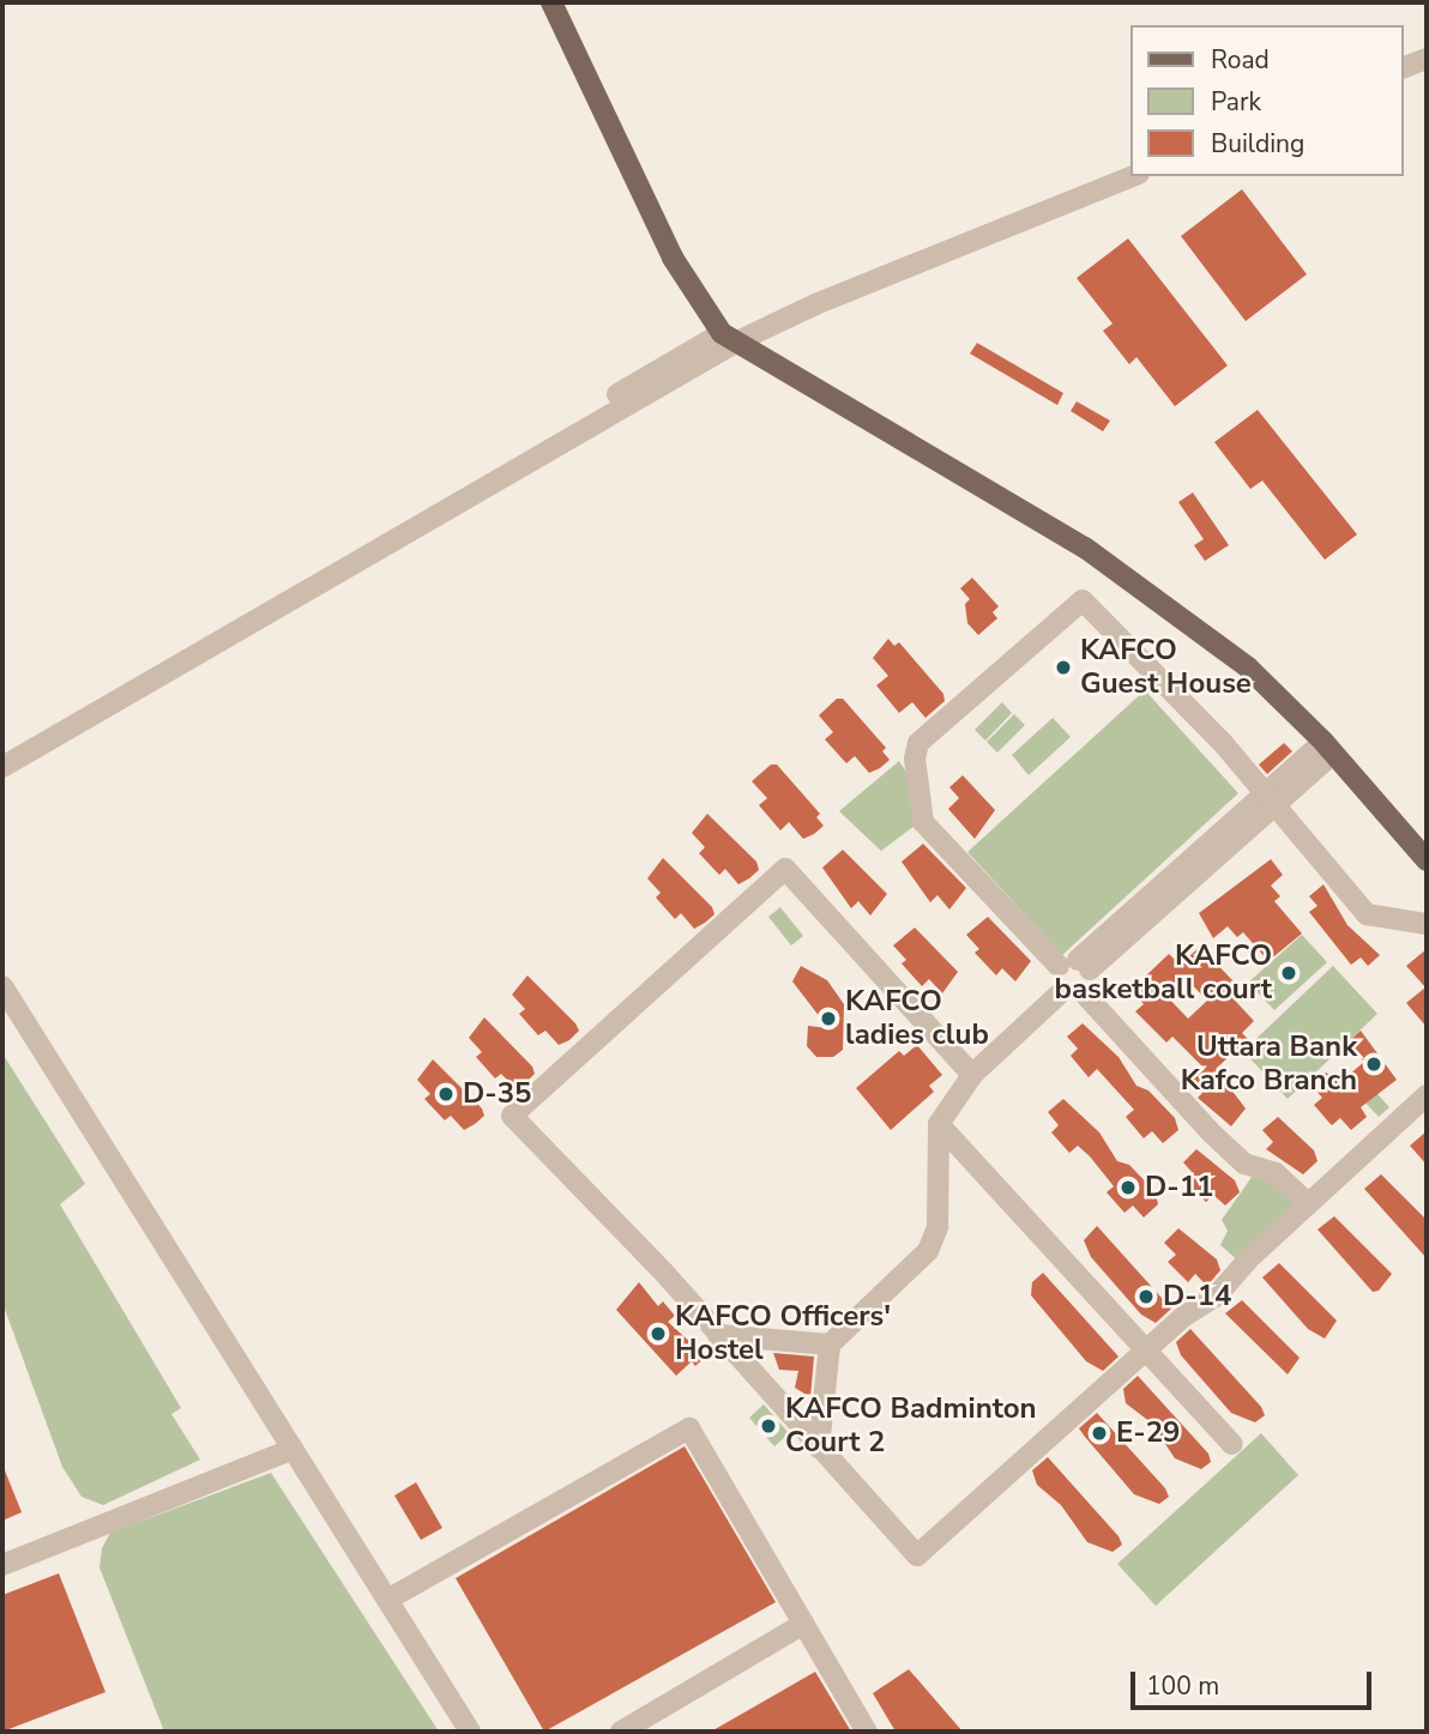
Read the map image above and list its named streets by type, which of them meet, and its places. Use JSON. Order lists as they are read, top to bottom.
{
  "places": [
    "KAFCO Guest House",
    "KAFCO basketball court",
    "KAFCO ladies club",
    "Uttara Bank Kafco Branch",
    "D-35",
    "D-11",
    "D-14",
    "KAFCO Officers' Hostel",
    "KAFCO Badminton Court 2",
    "E-29"
  ],
  "legend": ["Road", "Park", "Building"],
  "scale_bar": "100 m"
}
